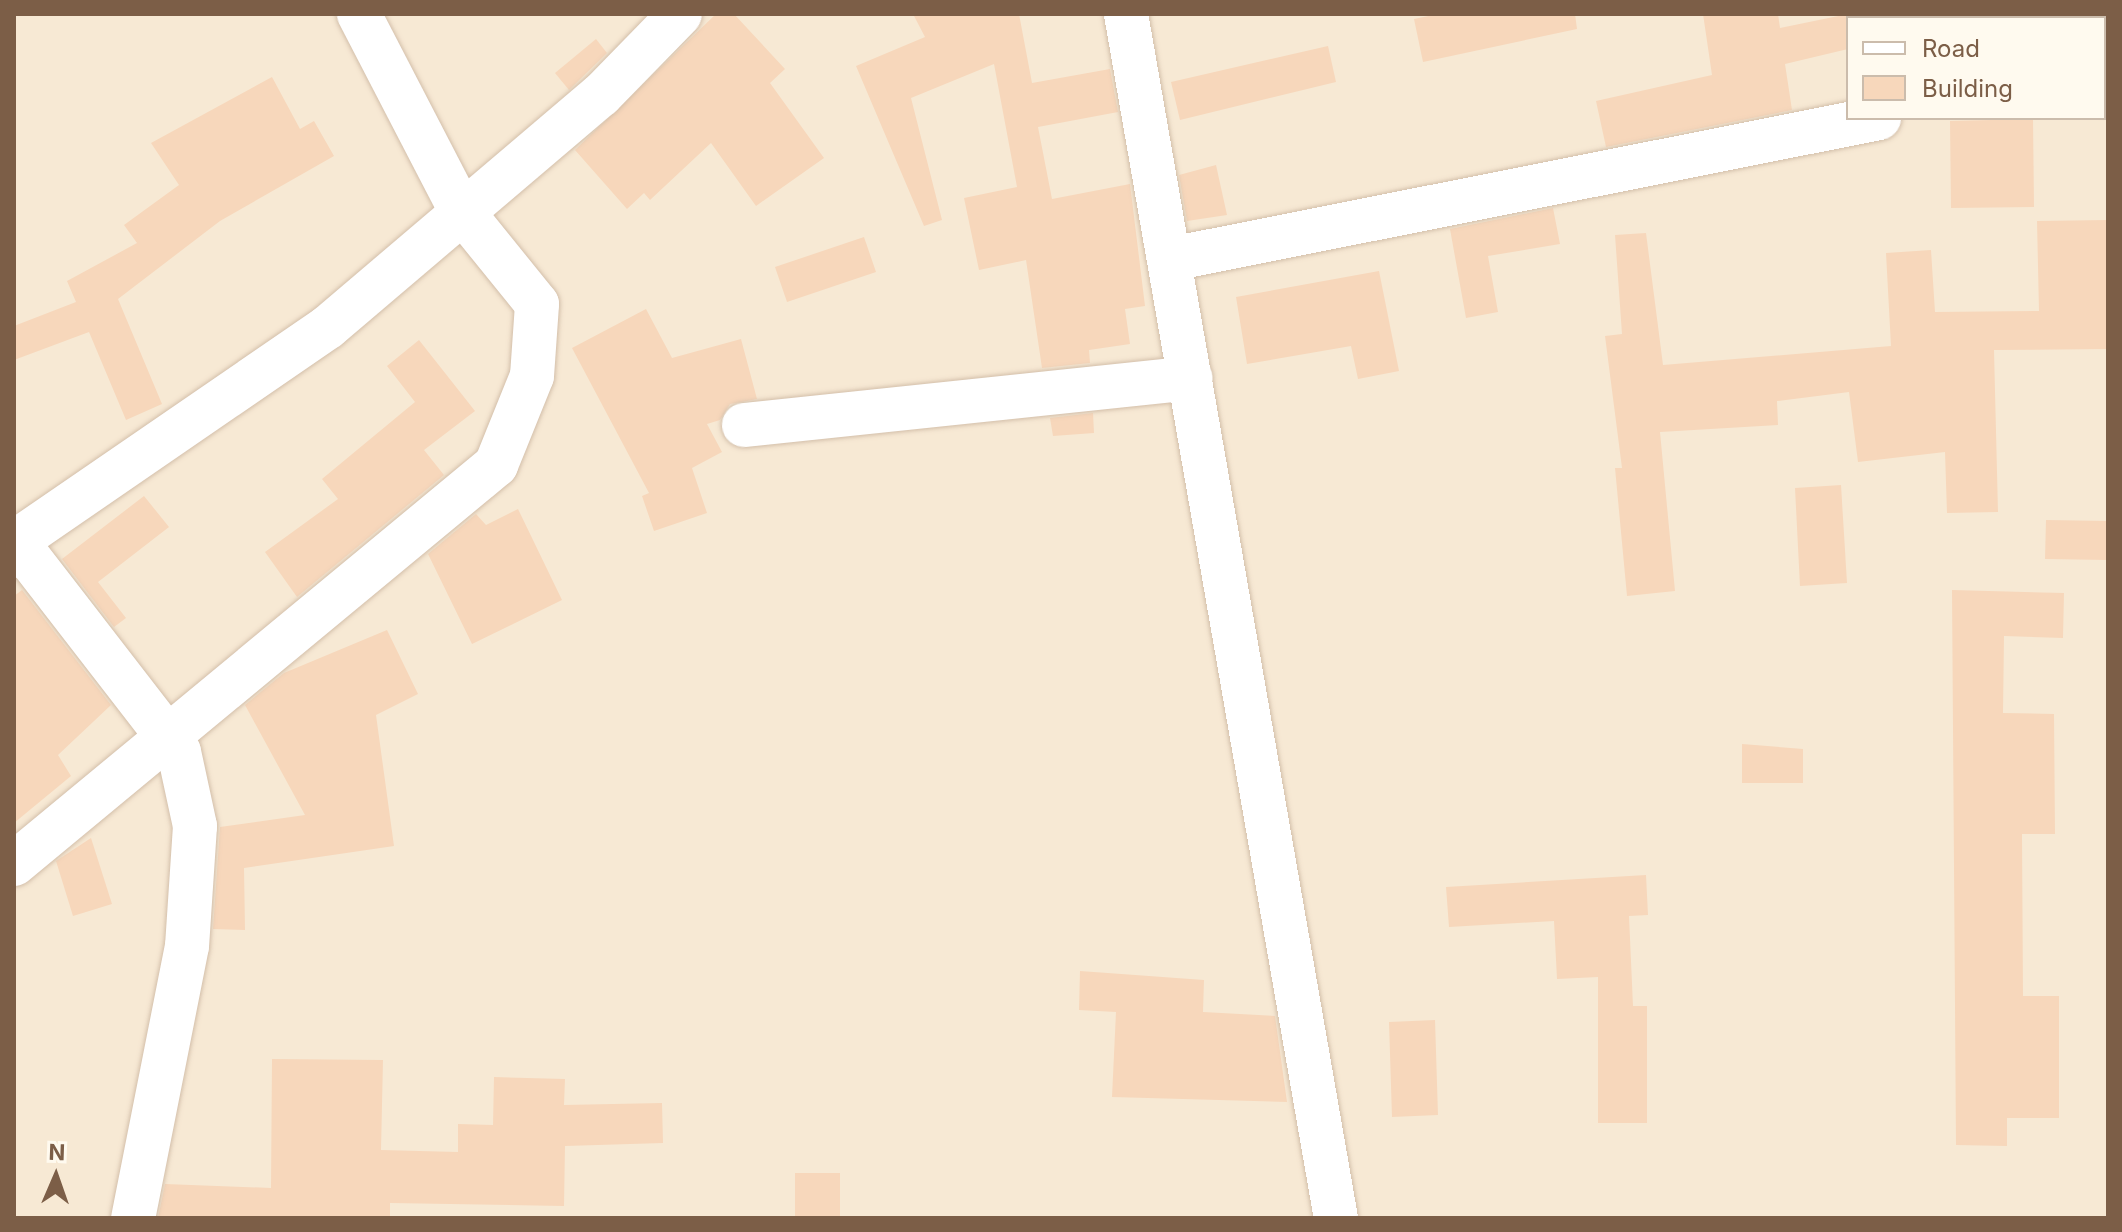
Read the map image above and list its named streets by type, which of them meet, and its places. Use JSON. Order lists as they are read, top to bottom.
{
  "legend": ["Road", "Building"],
  "north": "top"
}
